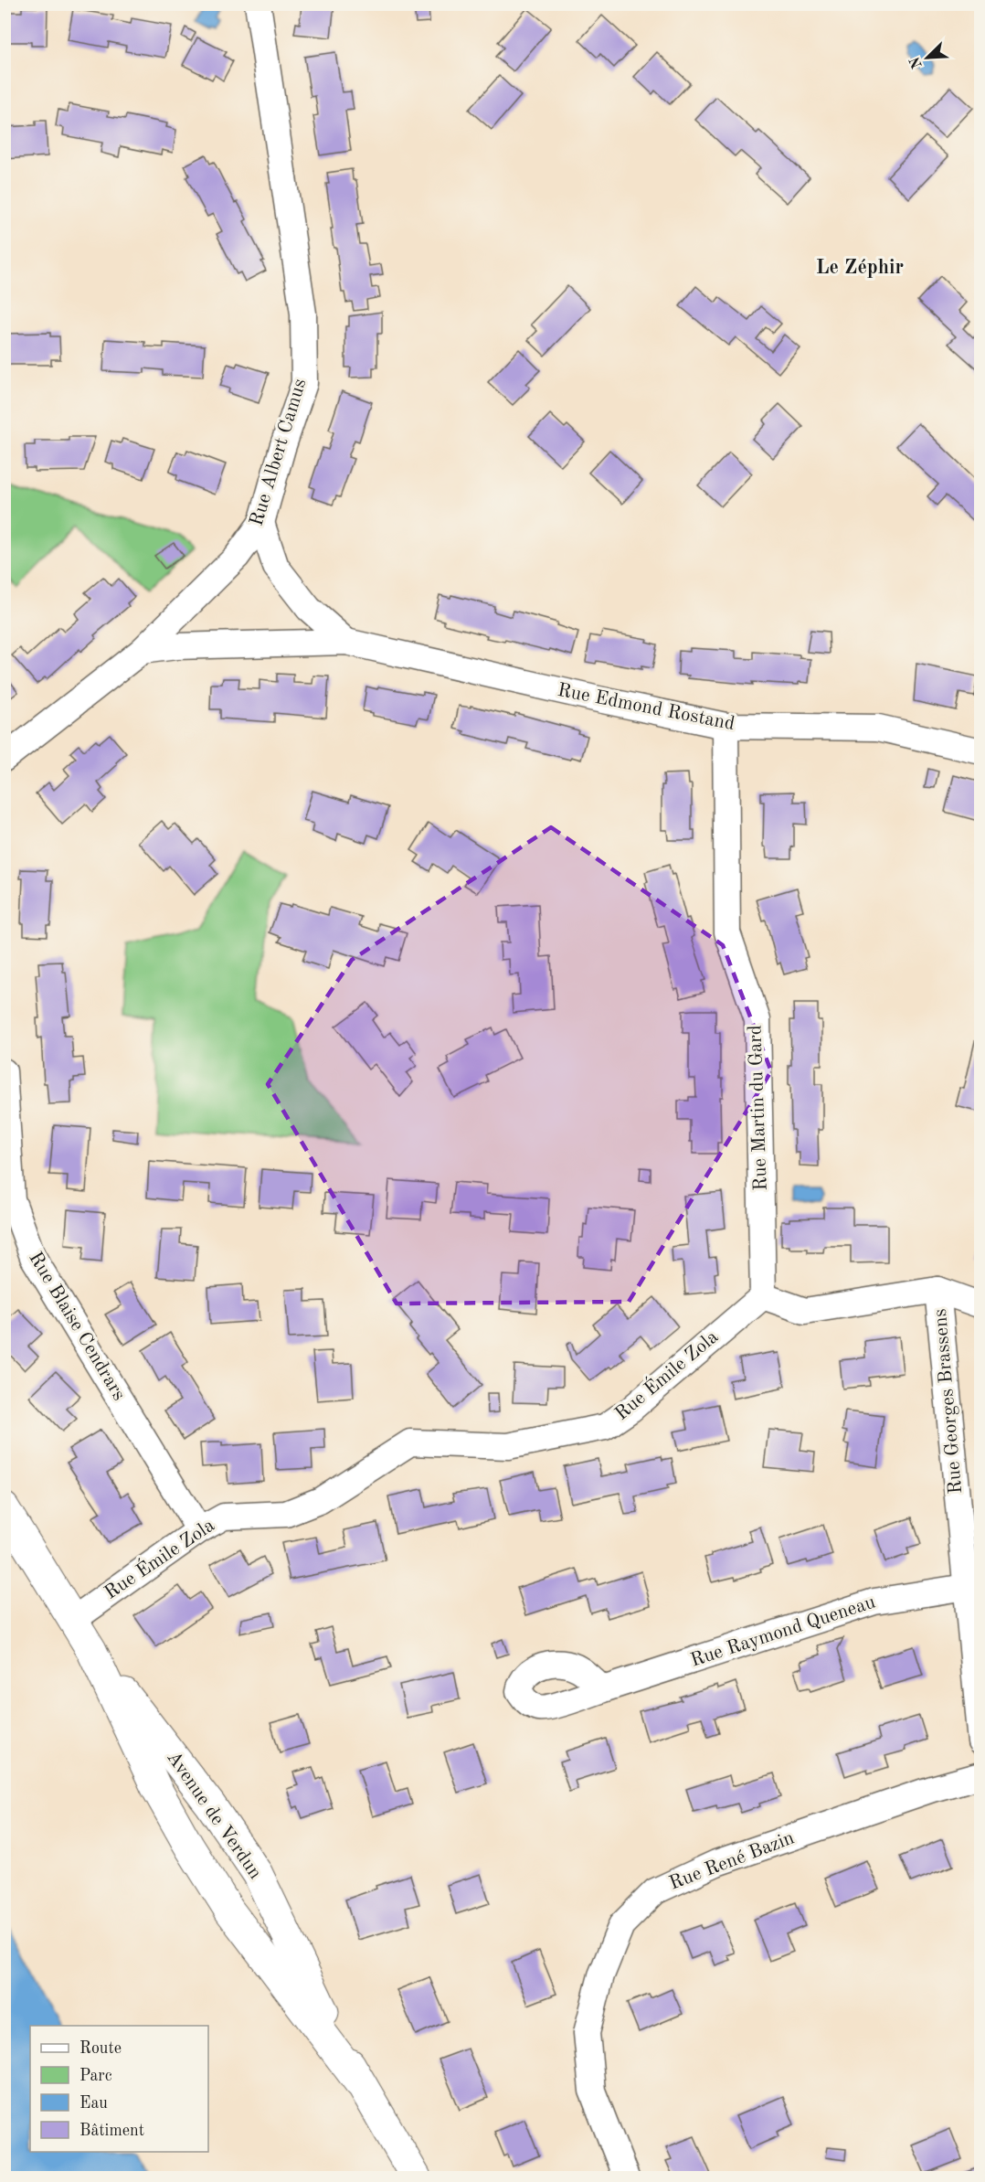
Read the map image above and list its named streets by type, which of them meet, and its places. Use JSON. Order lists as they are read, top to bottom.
{
  "streets": {
    "main road": ["Avenue de Verdun"],
    "street": [
      "Rue Albert Camus",
      "Rue Edmond Rostand",
      "Rue Martin du Gard",
      "Rue Blaise Cendrars",
      "Rue Émile Zola",
      "Rue Georges Brassens",
      "Rue Raymond Queneau",
      "Rue René Bazin"
    ]
  },
  "crossings": [
    ["Rue Albert Camus", "Rue Edmond Rostand"],
    ["Rue Edmond Rostand", "Rue Martin du Gard"],
    ["Rue Martin du Gard", "Rue Émile Zola"],
    ["Rue Blaise Cendrars", "Rue Émile Zola"],
    ["Rue Émile Zola", "Avenue de Verdun"],
    ["Rue Georges Brassens", "Rue Raymond Queneau"]
  ],
  "districts": ["Le Zéphir"],
  "legend": [
    "Route",
    "Parc",
    "Eau",
    "Bâtiment"
  ],
  "north": "bottom left"
}
